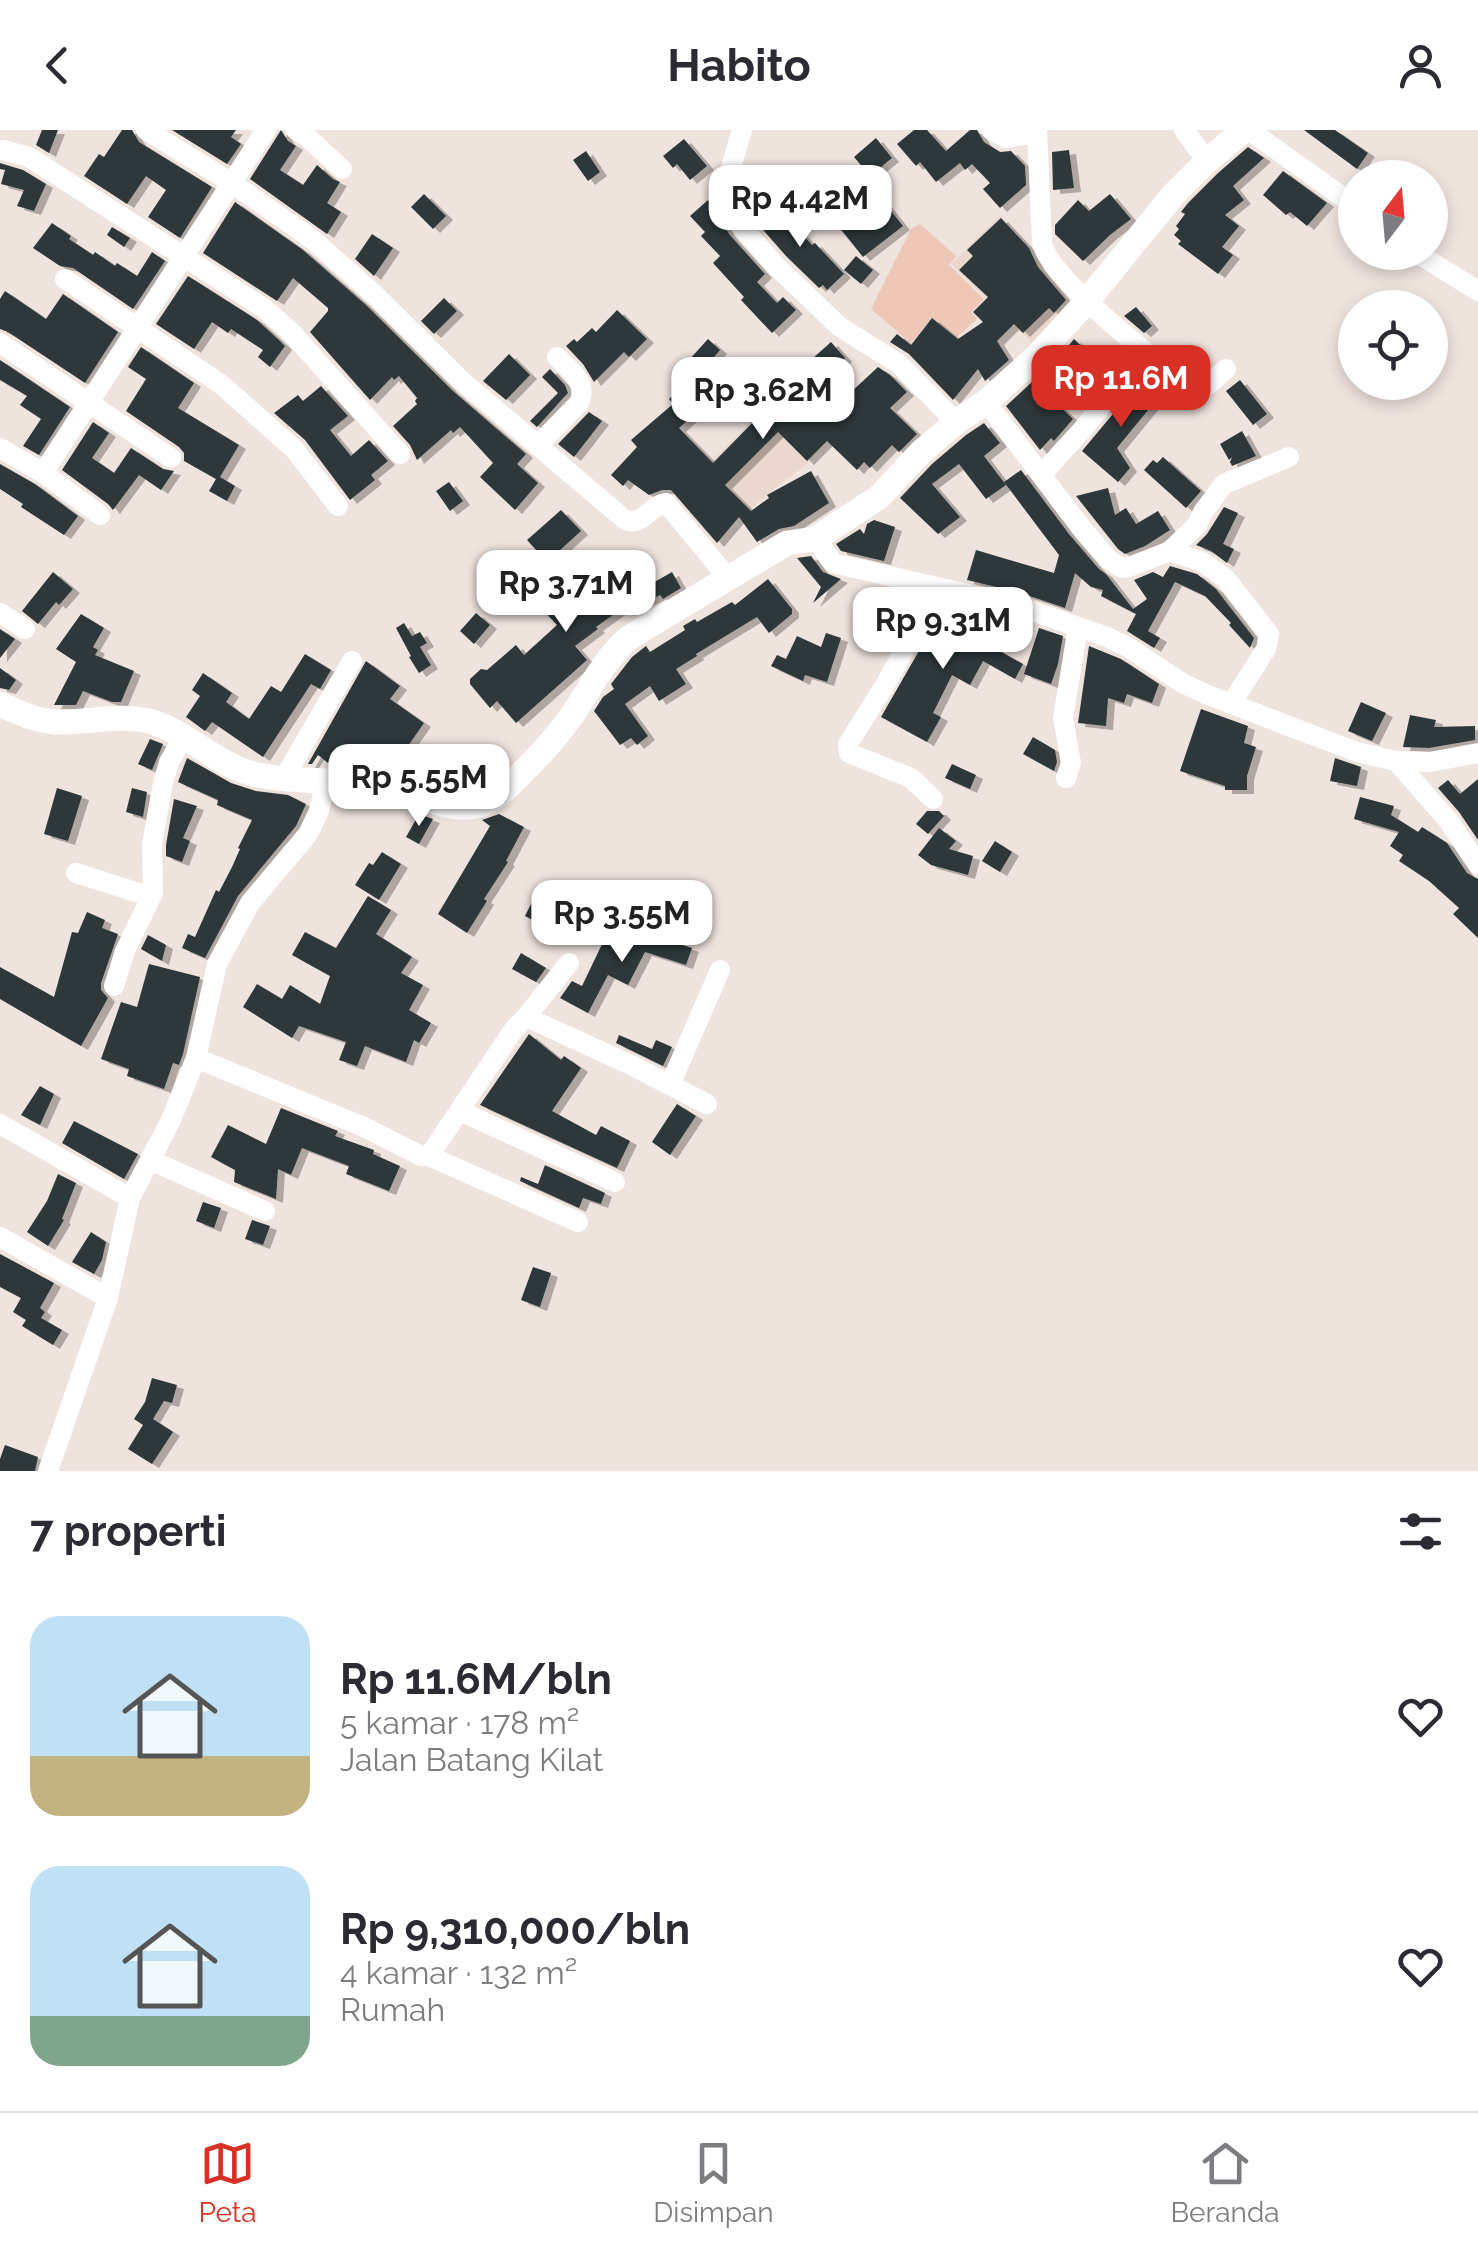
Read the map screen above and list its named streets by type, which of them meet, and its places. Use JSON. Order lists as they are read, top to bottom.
{
  "north": "top",
  "page": {
    "header": "Habito",
    "price": [
      "Rp 4.42M",
      "Rp 11.6M",
      "Rp 3.62M",
      "Rp 3.71M",
      "Rp 9.31M",
      "Rp 5.55M",
      "Rp 3.55M"
    ],
    "heading": "7 properti",
    "list": [
      {
        "name": "Rp 11.6M/bln",
        "note": "5 kamar · 178 m² · Jalan Batang Kilat"
      },
      {
        "name": "Rp 9,310,000/bln",
        "note": "4 kamar · 132 m² · Rumah"
      }
    ],
    "tabs": ["Peta", "Disimpan", "Beranda"]
  }
}
